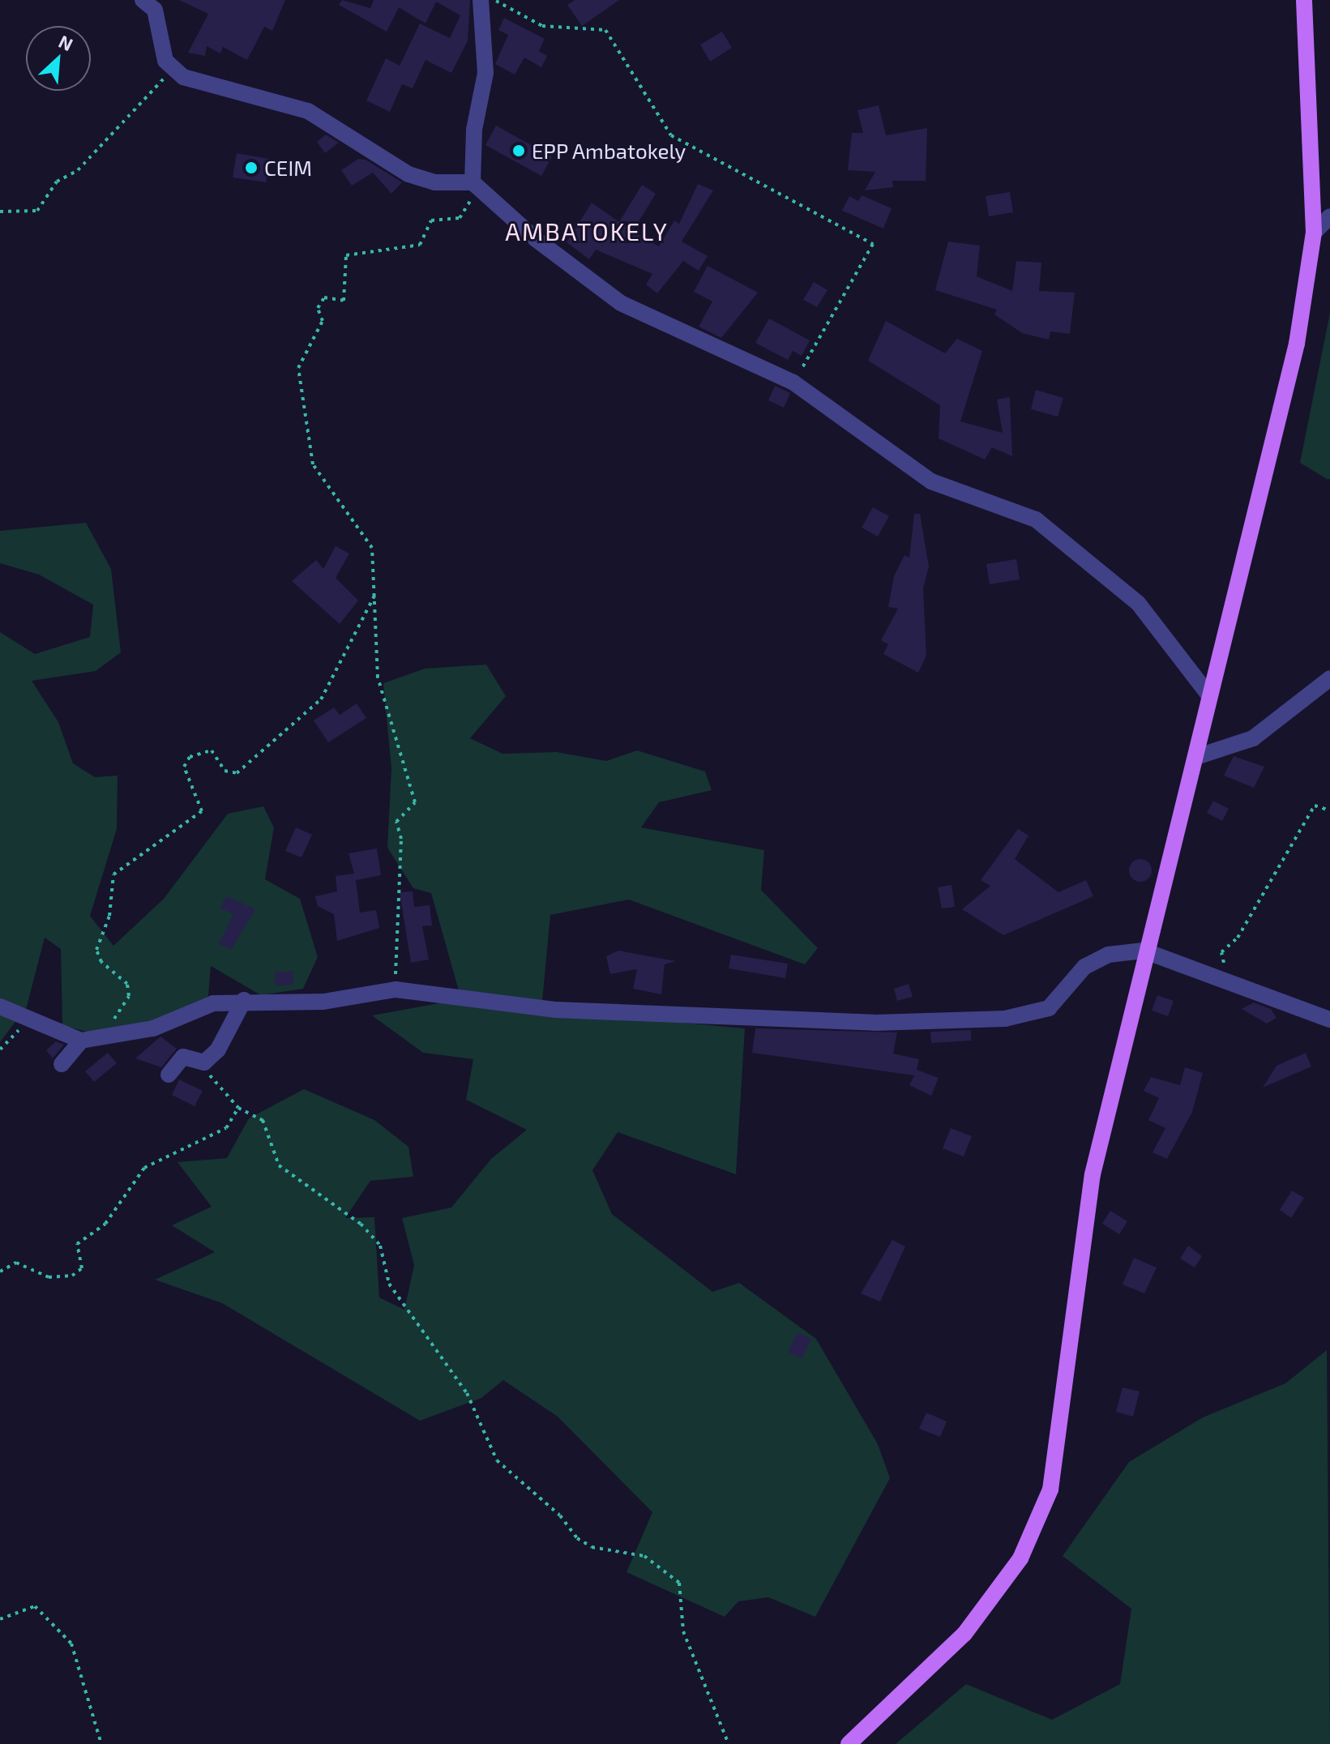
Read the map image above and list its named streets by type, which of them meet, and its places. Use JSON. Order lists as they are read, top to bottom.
{
  "districts": ["AMBATOKELY"],
  "places": ["EPP Ambatokely", "CEIM"],
  "north": "top right"
}
